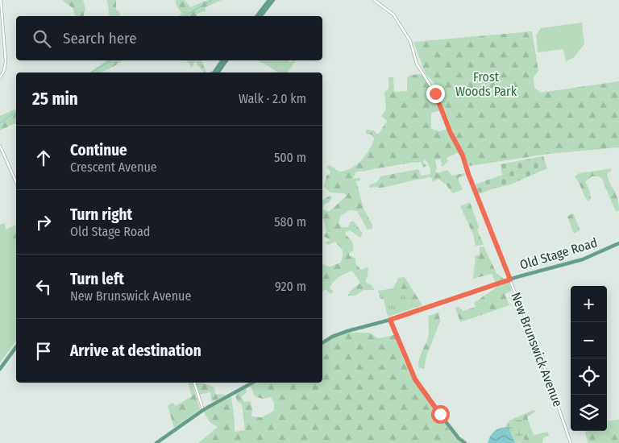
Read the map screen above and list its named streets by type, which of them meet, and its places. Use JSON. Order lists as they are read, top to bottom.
{
  "streets": {
    "main road": ["Old Stage Road"],
    "street": ["New Brunswick Avenue"]
  },
  "crossings": [
    ["Old Stage Road", "New Brunswick Avenue"]
  ],
  "parks": ["Frost Woods Park"],
  "page": {
    "search": "Search here",
    "heading": ["25 min", "Walk · 2.0 km"],
    "list": [
      ["Continue", "Crescent Avenue", "500 m"],
      ["Turn right", "Old Stage Road", "580 m"],
      ["Turn left", "New Brunswick Avenue", "920 m"],
      "Arrive at destination"
    ],
    "map_buttons": ["+", "−"]
  }
}
